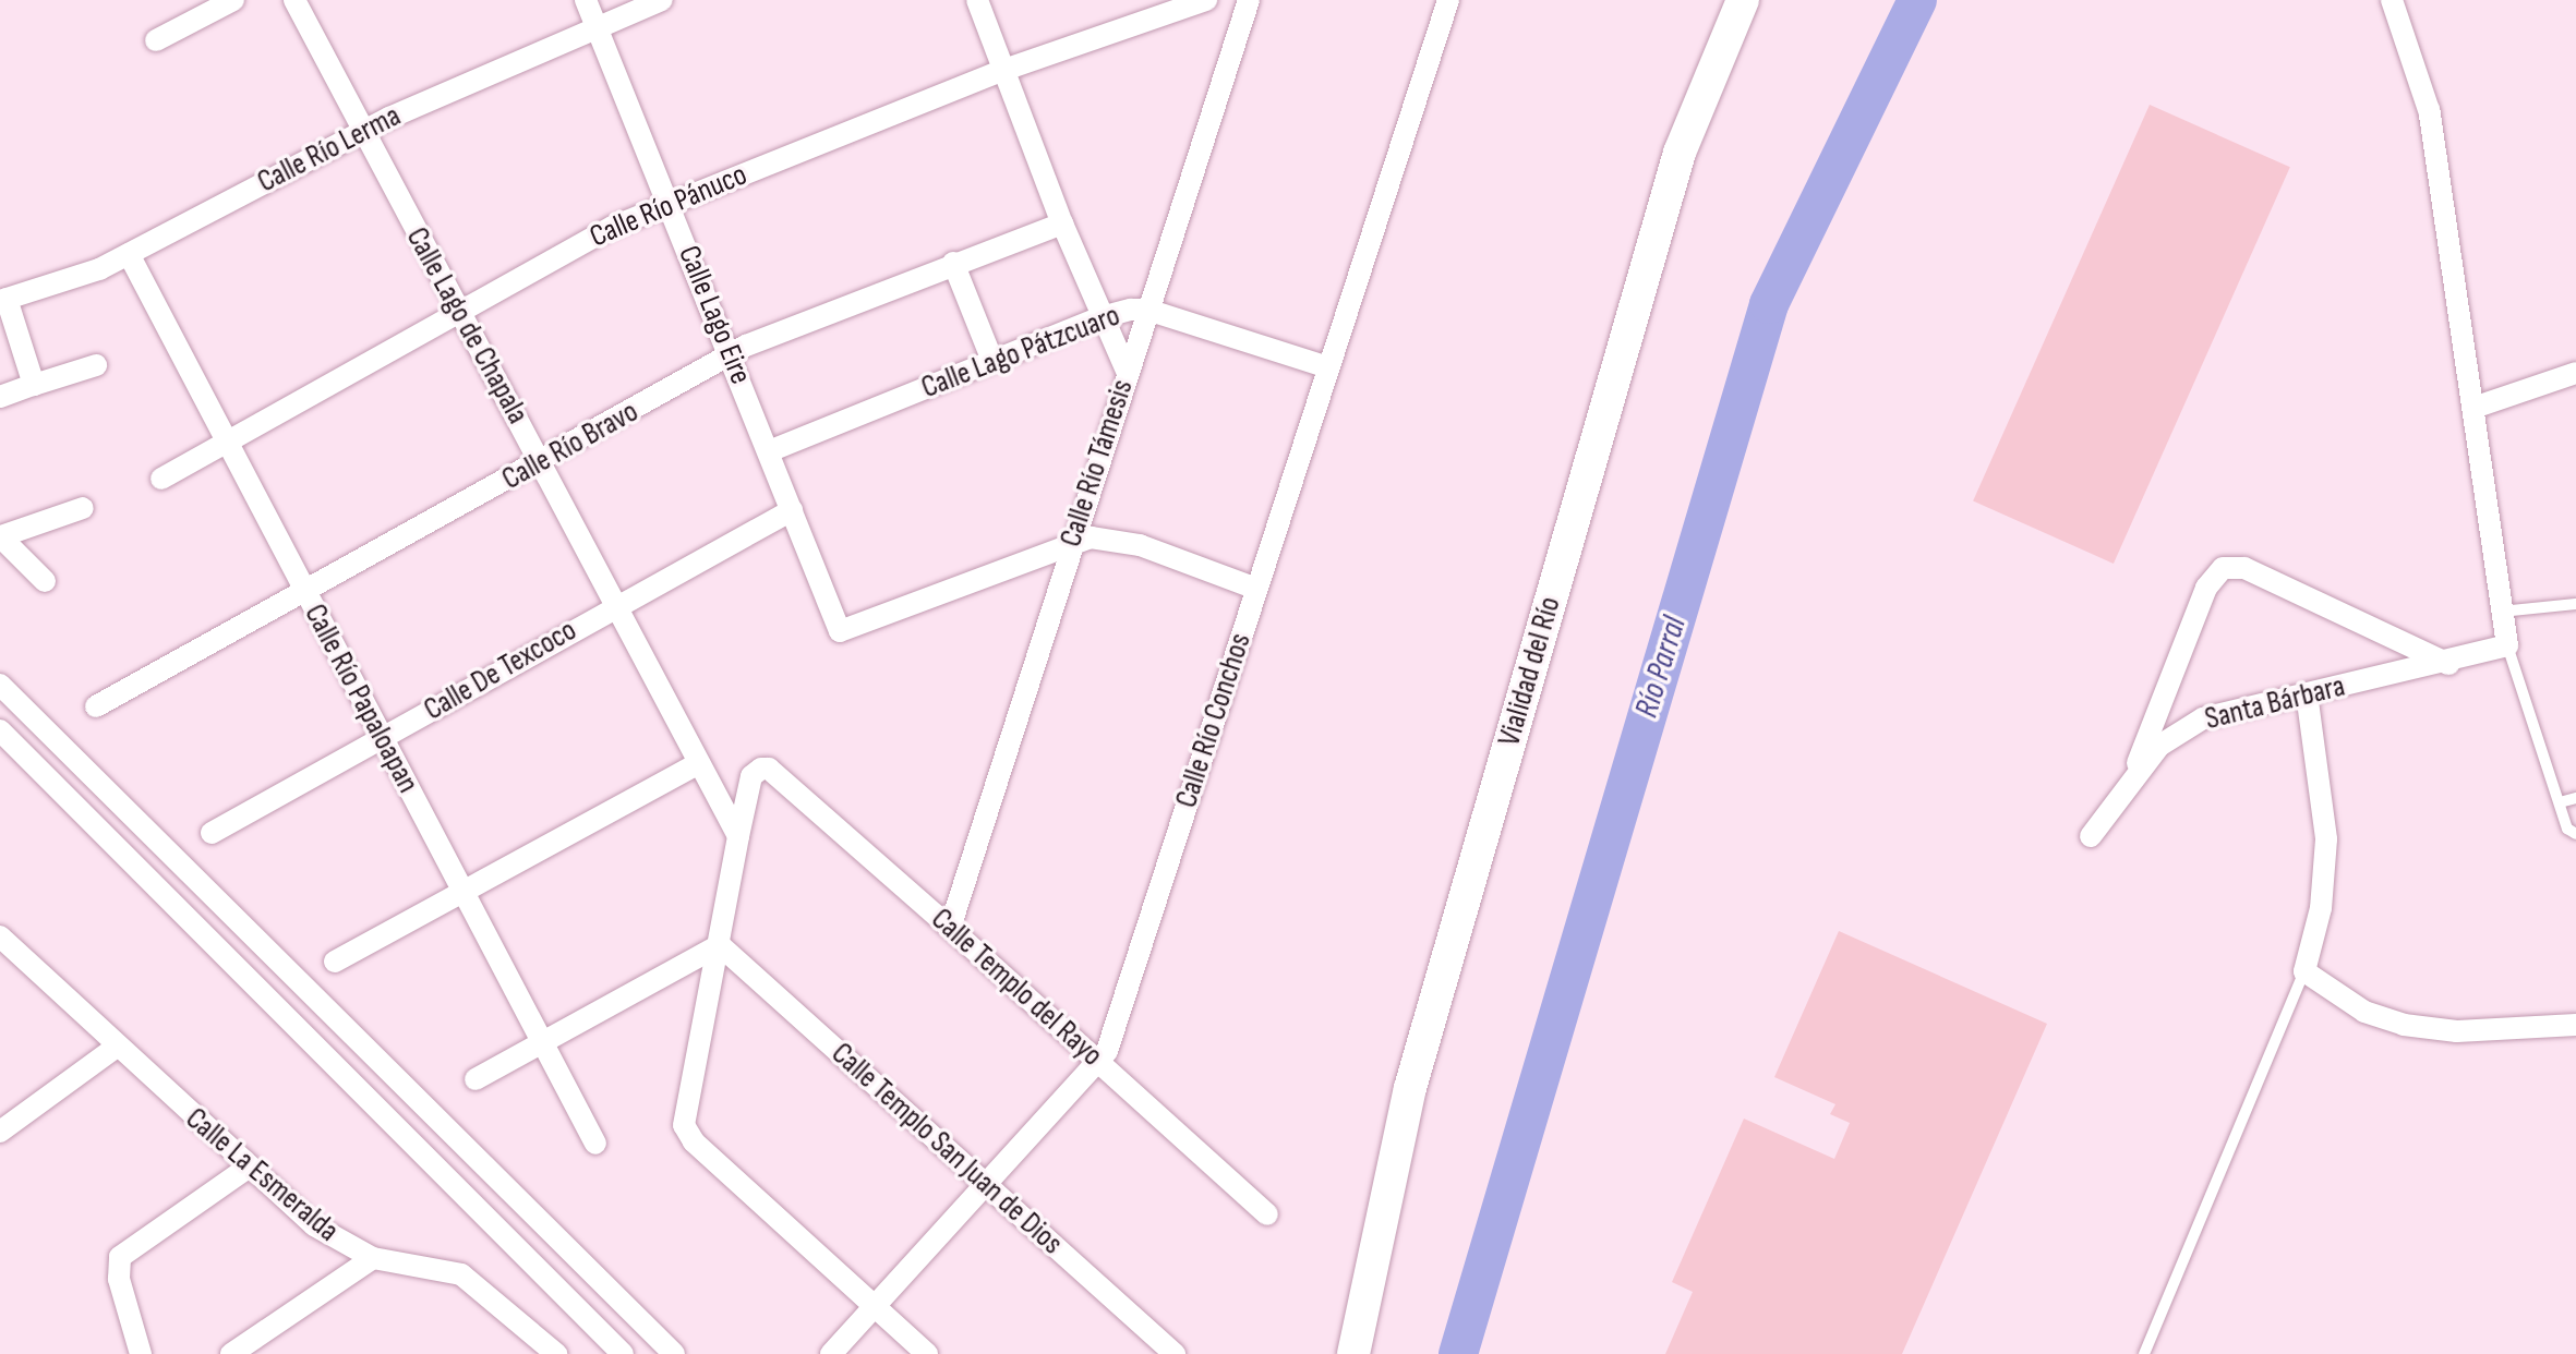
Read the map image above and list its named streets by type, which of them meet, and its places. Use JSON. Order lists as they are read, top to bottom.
{
  "streets": {
    "main road": ["Vialidad del Río"],
    "street": [
      "Calle Río Lerma",
      "Calle Río Pánuco",
      "Calle Lago Eire",
      "Calle Lago de Chapala",
      "Calle Lago Pátzcuaro",
      "Calle Río Bravo",
      "Calle Río Támesis",
      "Calle De Texcoco",
      "Calle Río Papaloapan",
      "Santa Bárbara",
      "Calle Río Conchos",
      "Calle Templo del Rayo",
      "Calle Templo San Juan de Dios",
      "Calle La Esmeralda"
    ]
  },
  "crossings": [
    ["Calle Río Lerma", "Calle Lago Eire"],
    ["Calle Río Lerma", "Calle Lago de Chapala"],
    ["Calle Río Lerma", "Calle Río Papaloapan"],
    ["Calle Río Pánuco", "Calle Lago Eire"],
    ["Calle Río Pánuco", "Calle Lago de Chapala"],
    ["Calle Río Pánuco", "Calle Río Papaloapan"],
    ["Calle Lago Eire", "Calle Lago Pátzcuaro"],
    ["Calle Lago Eire", "Calle Río Bravo"],
    ["Calle Lago Eire", "Calle Río Támesis"],
    ["Calle Lago Eire", "Calle De Texcoco"],
    ["Calle Lago de Chapala", "Calle Río Bravo"],
    ["Calle Lago de Chapala", "Calle De Texcoco"],
    ["Calle Lago de Chapala", "Calle Templo del Rayo"],
    ["Calle Lago Pátzcuaro", "Calle Río Támesis"],
    ["Calle Lago Pátzcuaro", "Calle Río Conchos"],
    ["Calle Río Bravo", "Calle Río Papaloapan"],
    ["Calle Río Támesis", "Calle Templo del Rayo"],
    ["Calle De Texcoco", "Calle Río Papaloapan"],
    ["Calle Río Conchos", "Calle Templo del Rayo"],
    ["Calle Río Conchos", "Calle Templo San Juan de Dios"]
  ],
  "water": ["Río Parral"]
}
